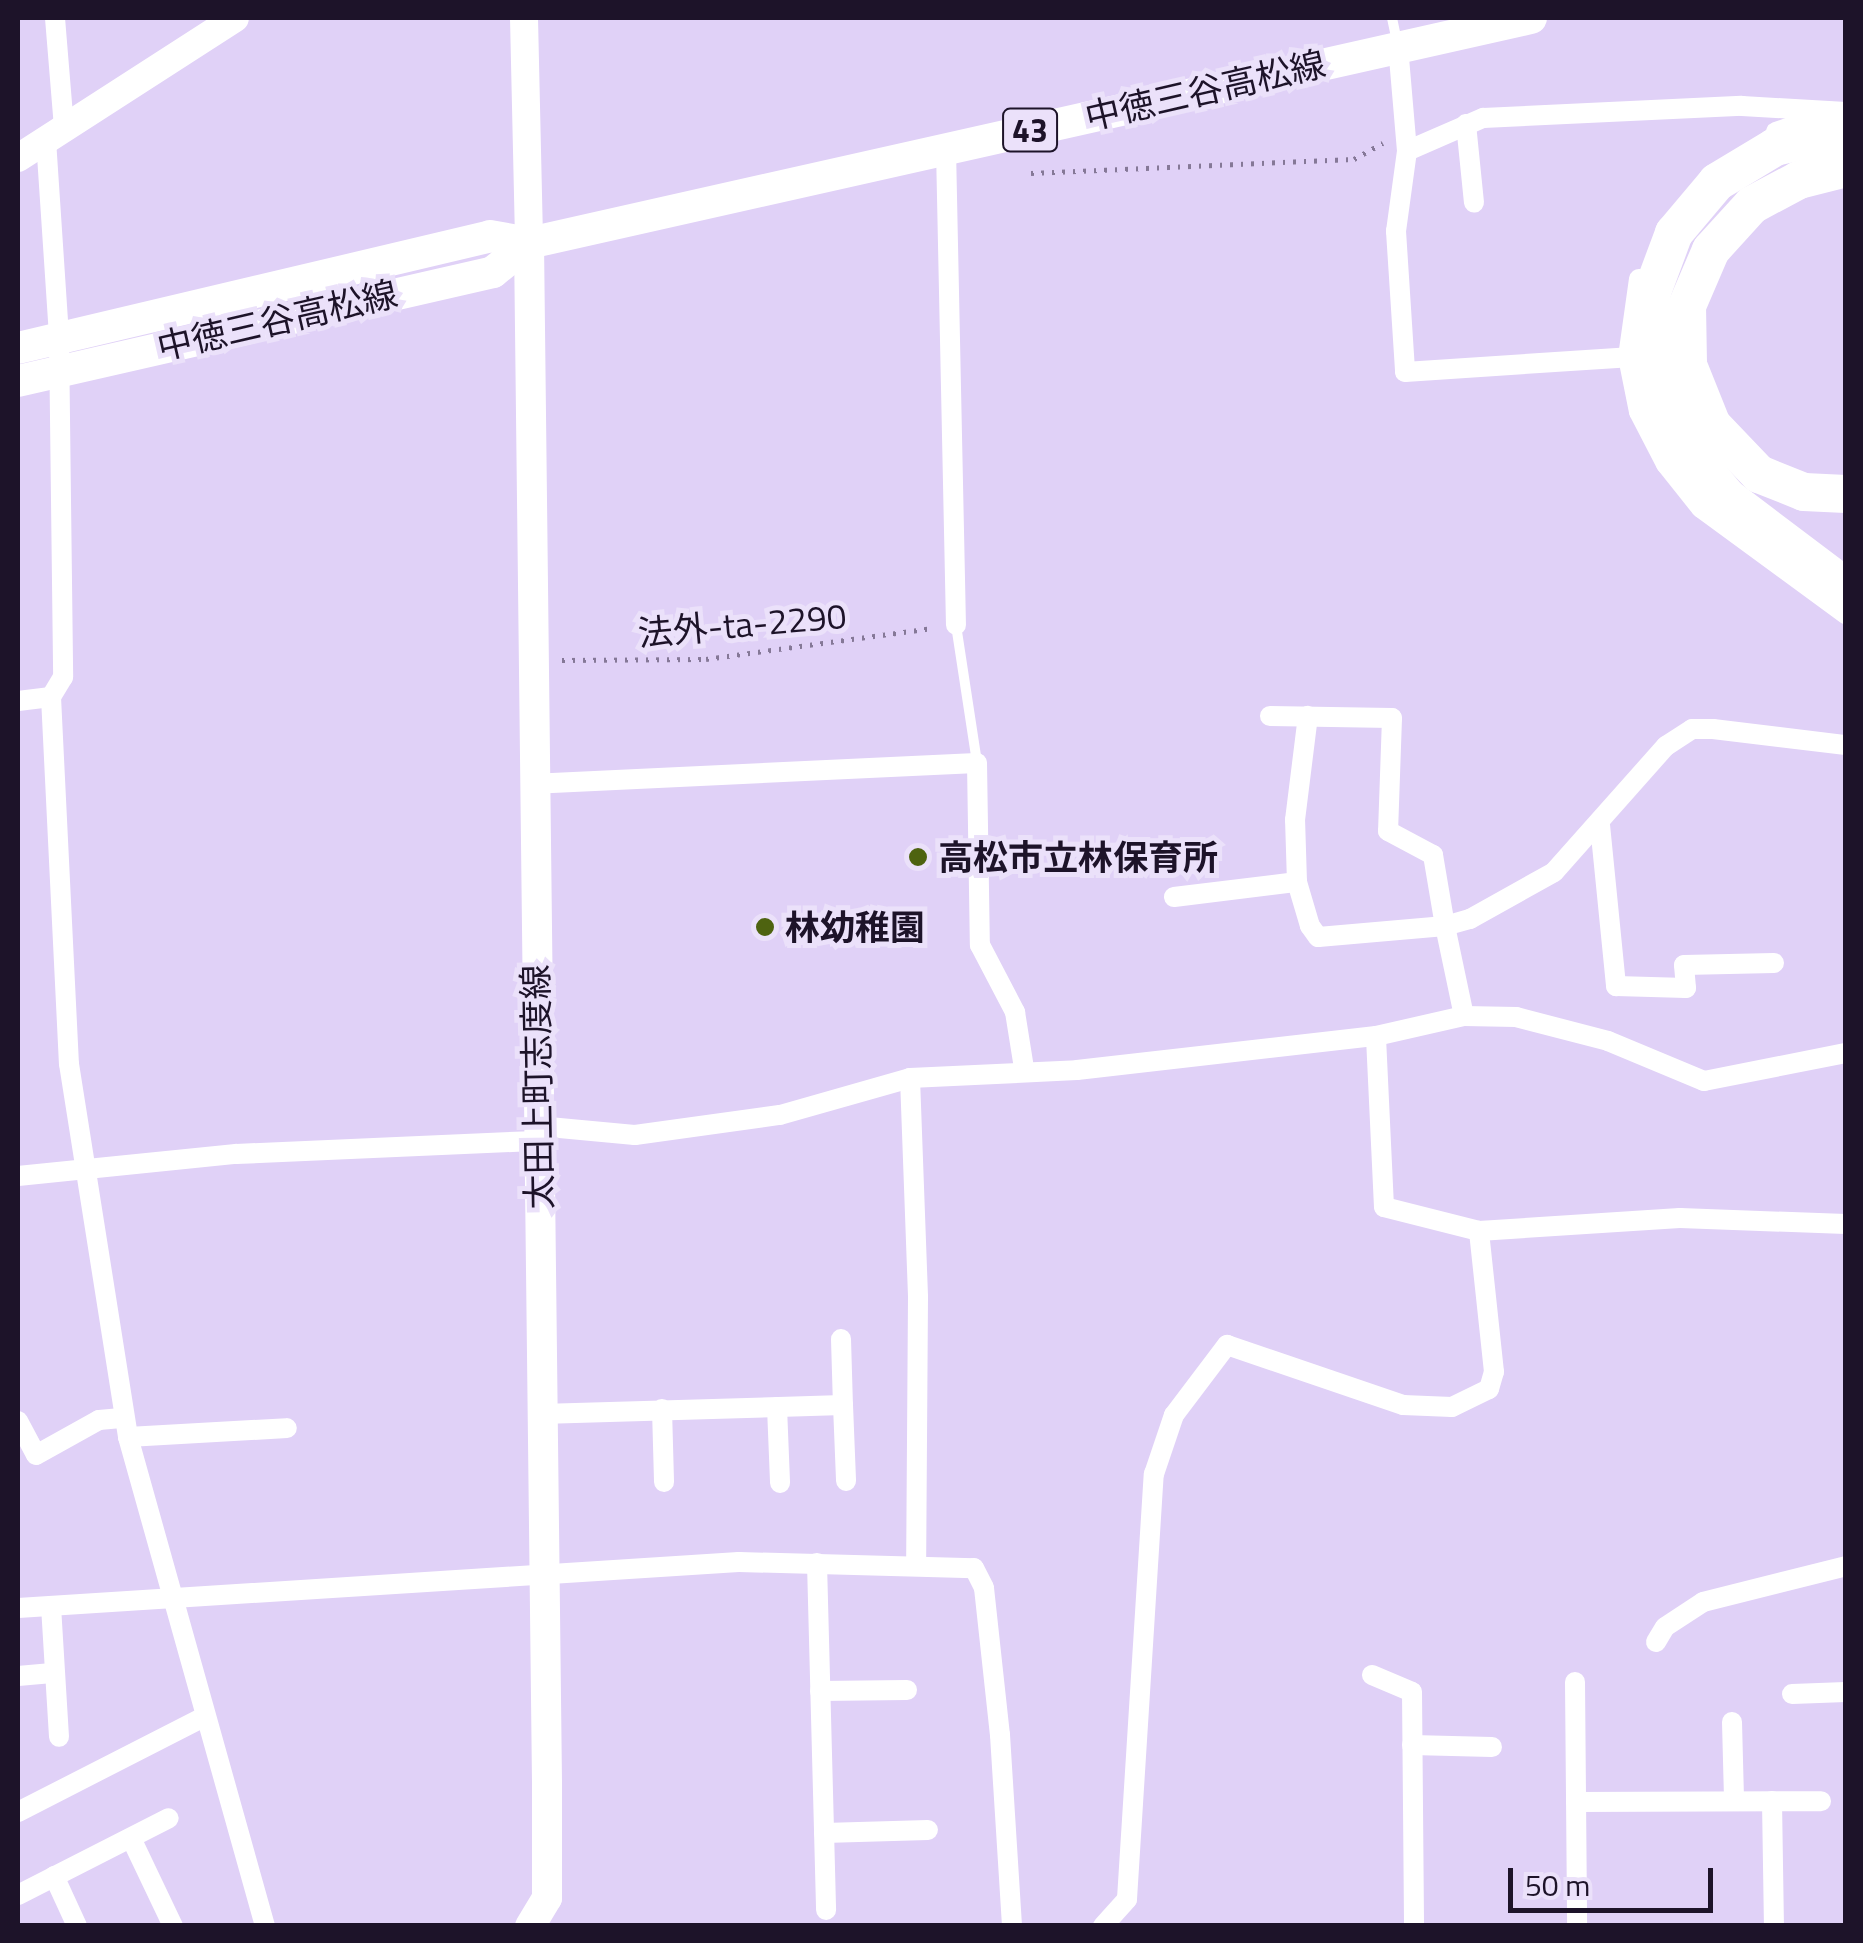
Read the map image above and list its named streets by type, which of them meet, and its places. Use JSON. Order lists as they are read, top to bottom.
{
  "streets": {
    "main road": ["中徳三谷高松線", "43", "太田上町志度線"],
    "path": ["法外-ta-2290"]
  },
  "crossings": [
    ["中徳三谷高松線", "太田上町志度線"],
    ["法外-ta-2290", "太田上町志度線"]
  ],
  "places": ["高松市立林保育所", "林幼稚園"],
  "scale_bar": "50 m"
}
